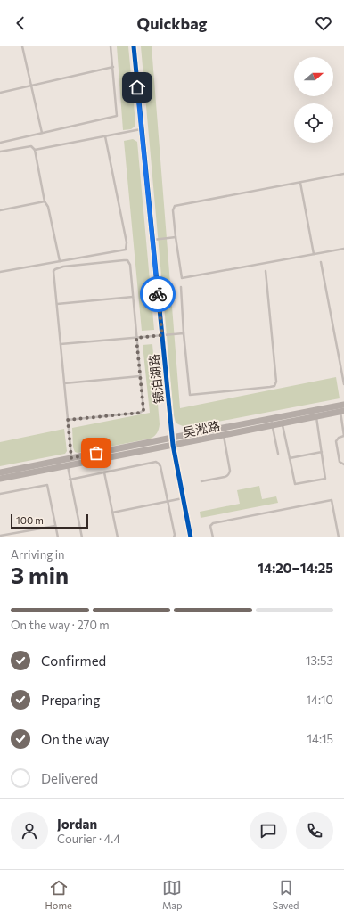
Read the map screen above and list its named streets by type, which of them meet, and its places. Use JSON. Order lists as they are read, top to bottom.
{
  "streets": {
    "main road": ["镜泊湖路", "吴淞路"]
  },
  "crossings": [
    ["镜泊湖路", "吴淞路"]
  ],
  "scale_bar": "100 m",
  "north": "right",
  "page": {
    "header": "Quickbag",
    "scale": "100 m",
    "heading": ["3 min", "Arriving in", "14:20–14:25"],
    "panel": ["Jordan", "Courier · 4.4"],
    "bar": "On the way · 270 m",
    "list": [
      ["Confirmed", "13:53"],
      ["Preparing", "14:10"],
      ["On the way", "14:15"],
      "Delivered"
    ],
    "tabs": ["Home", "Map", "Saved"]
  }
}
